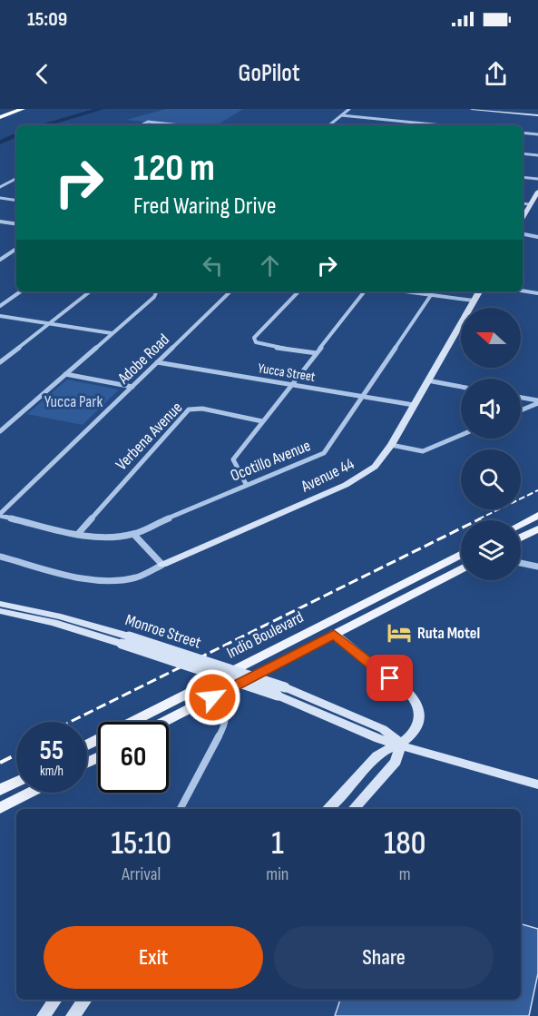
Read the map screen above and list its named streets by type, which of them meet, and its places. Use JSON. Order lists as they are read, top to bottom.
{
  "streets": {
    "main road": ["Avenue 44", "Monroe Street", "Indio Boulevard"],
    "street": [
      "Adobe Road",
      "Yucca Street",
      "Verbena Avenue",
      "Ocotillo Avenue"
    ]
  },
  "crossings": [
    ["Adobe Road", "Yucca Street"],
    ["Adobe Road", "Ocotillo Avenue"],
    ["Yucca Street", "Ocotillo Avenue"],
    ["Yucca Street", "Avenue 44"],
    ["Verbena Avenue", "Ocotillo Avenue"]
  ],
  "parks": ["Yucca Park"],
  "places": {
    "hotel": ["Ruta Motel"]
  },
  "north": "left",
  "page": {
    "status": "15:09",
    "header": "GoPilot",
    "turn": ["120 m", "Fred Waring Drive"],
    "speed": "55 km/h",
    "limit": "60",
    "eta": [
      "15:10",
      "Arrival",
      "1",
      "min",
      "180",
      "m"
    ],
    "buttons": ["Exit", "Share"]
  }
}
